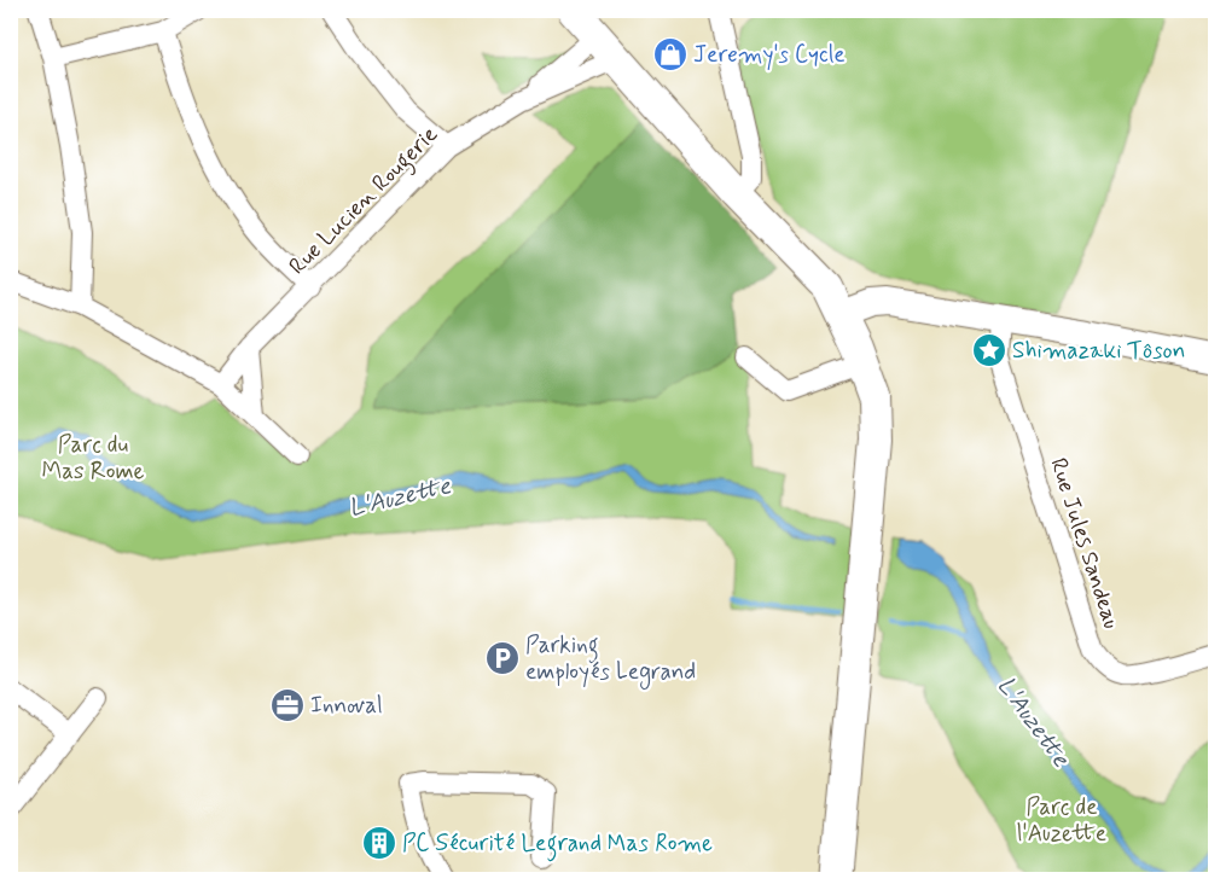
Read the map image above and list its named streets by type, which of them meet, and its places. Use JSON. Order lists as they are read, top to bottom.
{
  "streets": {
    "street": ["Rue Lucien Rougerie", "Rue Jules Sandeau"]
  },
  "water": ["L'Auzette"],
  "parks": ["Parc du Mas Rome", "Parc de l'Auzette"],
  "places": {
    "shop": ["Jeremy's Cycle"],
    "place": ["Shimazaki Tôson"],
    "parking": ["Parking employés Legrand"],
    "office": ["Innoval"],
    "building": ["PC Sécurité Legrand Mas Rome"]
  }
}
